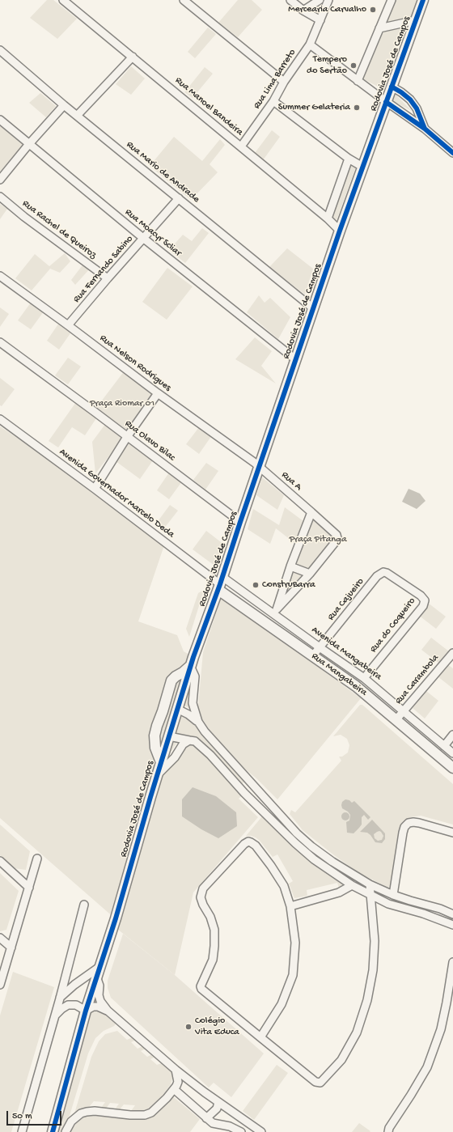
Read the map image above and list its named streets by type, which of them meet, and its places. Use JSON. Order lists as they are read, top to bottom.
{
  "streets": {
    "main road": ["Rodovia José de Campos", "Rua Mangabeira"],
    "street": [
      "Rua Lima Barreto",
      "Rua Manoel Bandeira",
      "Rua Mario de Andrade",
      "Rua Rachel de Queiroz",
      "Rua Moacyr Scliar",
      "Rua Fernando Sabino",
      "Rua Nelson Rodrigues",
      "Rua Olavo Bilac",
      "Rua A",
      "Avenida Governador Marcelo Deda",
      "Rua Cajueiro",
      "Rua do Coqueiro",
      "Avenida Mangabeira",
      "Rua Carambola"
    ]
  },
  "crossings": [
    ["Rodovia José de Campos", "Rua Manoel Bandeira"],
    ["Rodovia José de Campos", "Rua Mario de Andrade"],
    ["Rodovia José de Campos", "Rua Moacyr Scliar"],
    ["Rodovia José de Campos", "Rua Nelson Rodrigues"],
    ["Rodovia José de Campos", "Rua Olavo Bilac"],
    ["Rodovia José de Campos", "Rua A"],
    ["Rodovia José de Campos", "Avenida Governador Marcelo Deda"],
    ["Rodovia José de Campos", "Avenida Mangabeira"],
    ["Rodovia José de Campos", "Rua Mangabeira"],
    ["Rua Lima Barreto", "Rua Manoel Bandeira"],
    ["Rua Mario de Andrade", "Rua Fernando Sabino"],
    ["Rua Rachel de Queiroz", "Rua Fernando Sabino"],
    ["Rua Moacyr Scliar", "Rua Fernando Sabino"],
    ["Rua Fernando Sabino", "Rua Nelson Rodrigues"],
    ["Rua Nelson Rodrigues", "Rua A"],
    ["Avenida Governador Marcelo Deda", "Avenida Mangabeira"],
    ["Avenida Governador Marcelo Deda", "Rua Mangabeira"],
    ["Rua Cajueiro", "Rua do Coqueiro"],
    ["Rua Cajueiro", "Avenida Mangabeira"],
    ["Rua Cajueiro", "Rua Mangabeira"],
    ["Rua do Coqueiro", "Avenida Mangabeira"],
    ["Avenida Mangabeira", "Rua Mangabeira"],
    ["Avenida Mangabeira", "Rua Carambola"],
    ["Rua Mangabeira", "Rua Carambola"]
  ],
  "parks": ["Praça Riomar 01", "Praça Pitanga"],
  "places": [
    "Mercearia Carvalho",
    "Tempero do Sertão",
    "Summer Gelateria",
    "ConstruBarra",
    "Colégio Vita Educa"
  ],
  "scale_bar": "50 m"
}
